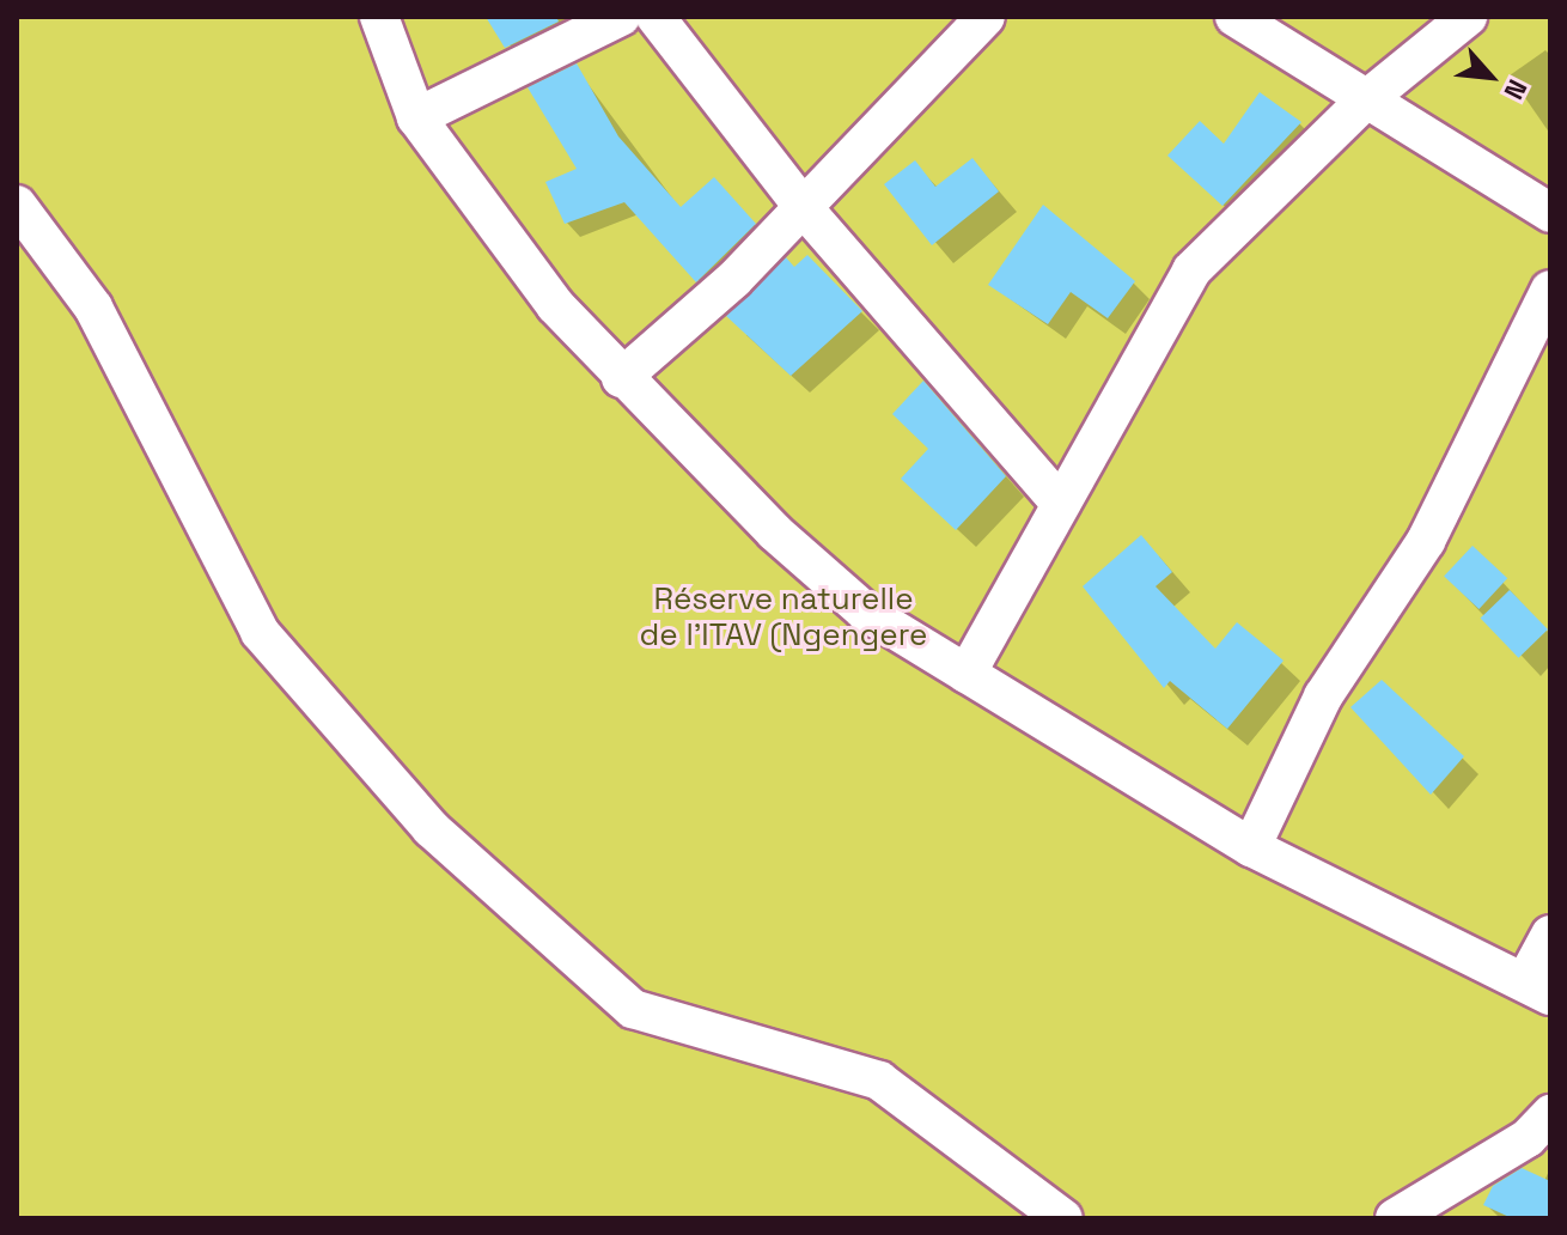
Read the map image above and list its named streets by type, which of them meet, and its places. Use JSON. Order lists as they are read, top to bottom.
{
  "parks": ["Réserve naturelle de l'ITAV (Ngengere"],
  "north": "bottom right"
}
